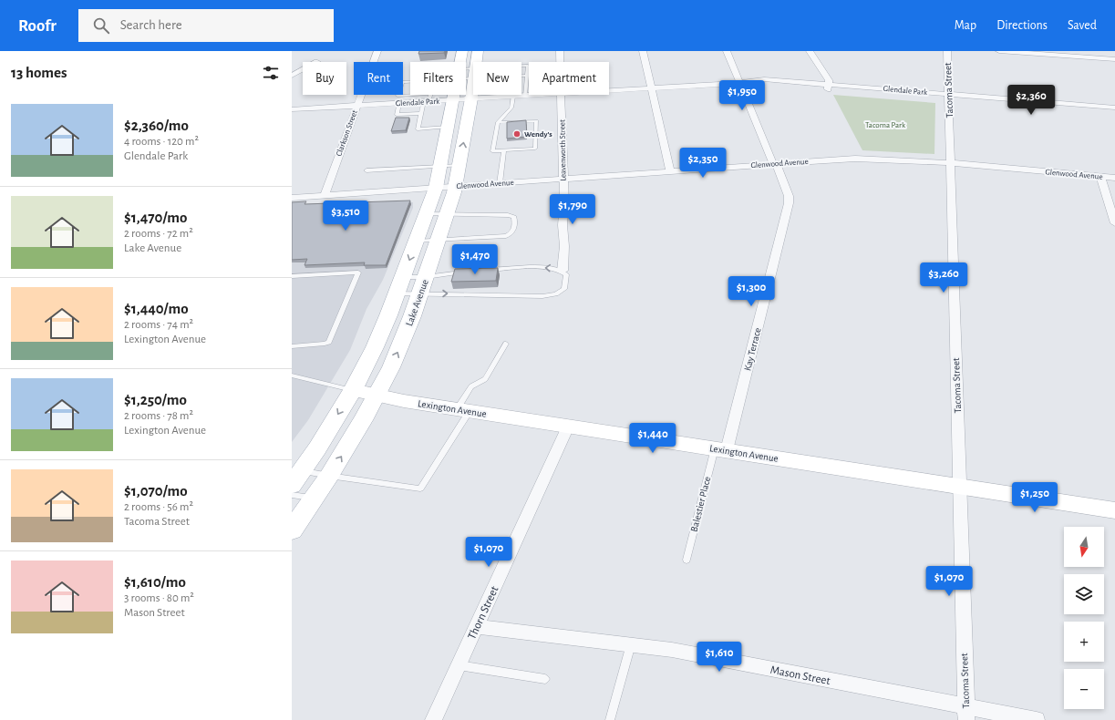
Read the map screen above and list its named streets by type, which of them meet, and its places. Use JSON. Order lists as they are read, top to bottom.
{
  "streets": {
    "main road": ["Lake Avenue", "Lexington Avenue"],
    "street": [
      "Glendale Park",
      "Tacoma Street",
      "Clarkson Street",
      "Leavenworth Street",
      "Glenwood Avenue",
      "Kay Terrace",
      "Thorn Street",
      "Mason Street"
    ],
    "lane": ["Balestier Place"]
  },
  "crossings": [
    ["Glendale Park", "Tacoma Street"],
    ["Glendale Park", "Clarkson Street"],
    ["Glendale Park", "Lake Avenue"],
    ["Glendale Park", "Kay Terrace"],
    ["Tacoma Street", "Glenwood Avenue"],
    ["Tacoma Street", "Lexington Avenue"],
    ["Tacoma Street", "Mason Street"],
    ["Clarkson Street", "Glenwood Avenue"],
    ["Leavenworth Street", "Glenwood Avenue"],
    ["Glenwood Avenue", "Lake Avenue"],
    ["Glenwood Avenue", "Kay Terrace"],
    ["Lake Avenue", "Lexington Avenue"],
    ["Kay Terrace", "Lexington Avenue"],
    ["Kay Terrace", "Balestier Place"],
    ["Lexington Avenue", "Balestier Place"],
    ["Lexington Avenue", "Thorn Street"],
    ["Thorn Street", "Mason Street"]
  ],
  "parks": ["Tacoma Park"],
  "places": ["Wendy's"],
  "north": "bottom",
  "page": {
    "header": "Roofr",
    "search": "Search here",
    "nav": ["Map", "Directions", "Saved"],
    "heading": "13 homes",
    "chip": [
      "Buy",
      "Rent",
      "Filters",
      "New",
      "Apartment"
    ],
    "price": [
      "$1,950",
      "$2,360",
      "$2,350",
      "$1,790",
      "$3,510",
      "$1,470",
      "$3,260",
      "$1,300",
      "$1,440",
      "$1,250",
      "$1,070",
      "$1,070",
      "$1,610"
    ],
    "list": [
      {
        "name": "$2,360/mo",
        "note": "4 rooms · 120 m² · Glendale Park"
      },
      {
        "name": "$1,470/mo",
        "note": "2 rooms · 72 m² · Lake Avenue"
      },
      {
        "name": "$1,440/mo",
        "note": "2 rooms · 74 m² · Lexington Avenue"
      },
      {
        "name": "$1,250/mo",
        "note": "2 rooms · 78 m² · Lexington Avenue"
      },
      {
        "name": "$1,070/mo",
        "note": "2 rooms · 56 m² · Tacoma Street"
      },
      {
        "name": "$1,610/mo",
        "note": "3 rooms · 80 m² · Mason Street"
      }
    ],
    "map_buttons": ["+", "−"]
  }
}
